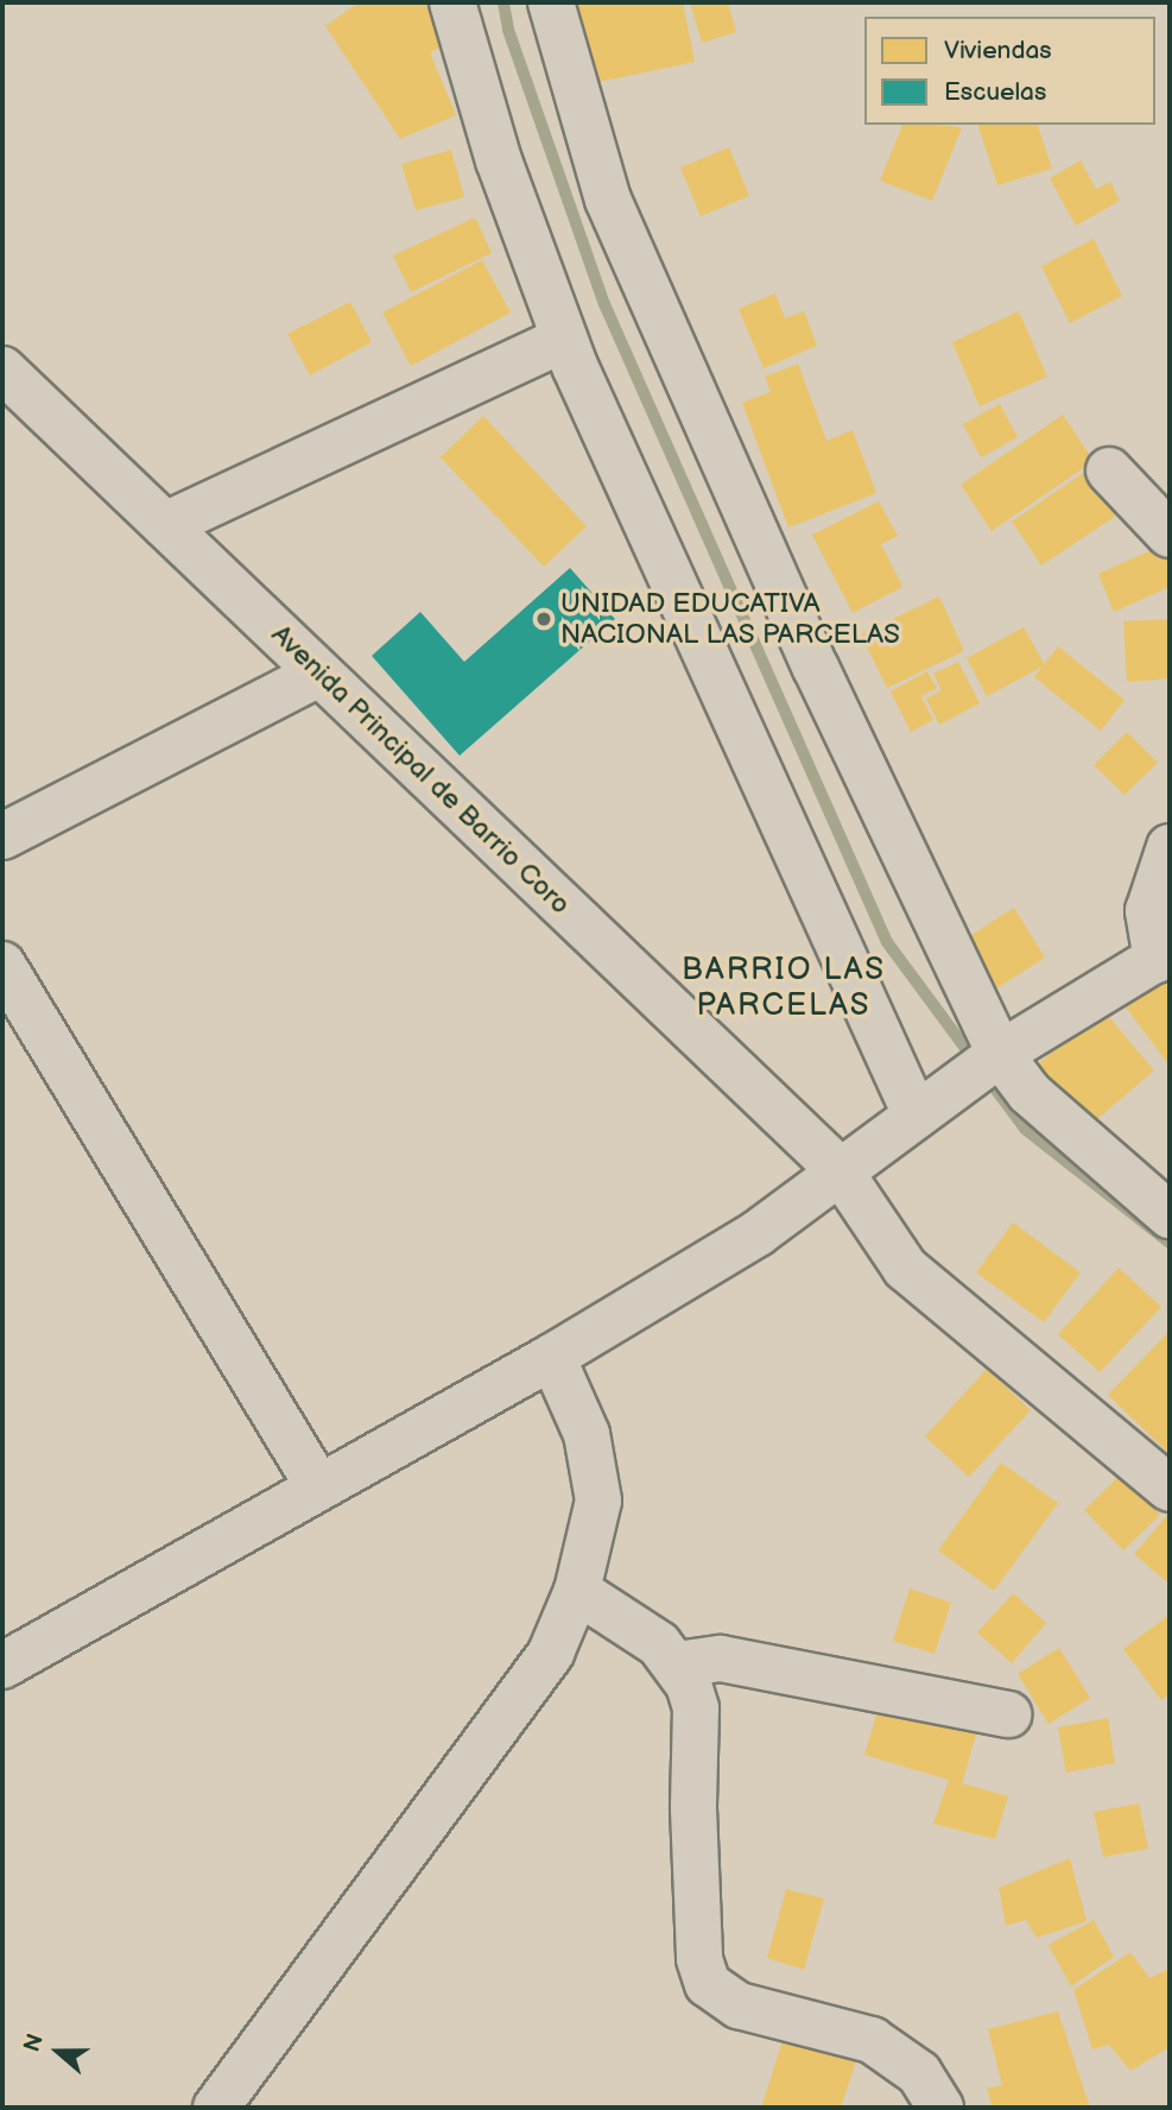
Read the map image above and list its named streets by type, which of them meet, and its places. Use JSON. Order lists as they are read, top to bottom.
{
  "streets": {
    "street": ["Avenida Principal de Barrio Coro"]
  },
  "districts": ["BARRIO LAS PARCELAS"],
  "places": ["UNIDAD EDUCATIVA NACIONAL LAS PARCELAS"],
  "legend": ["Viviendas", "Escuelas"],
  "north": "left"
}
